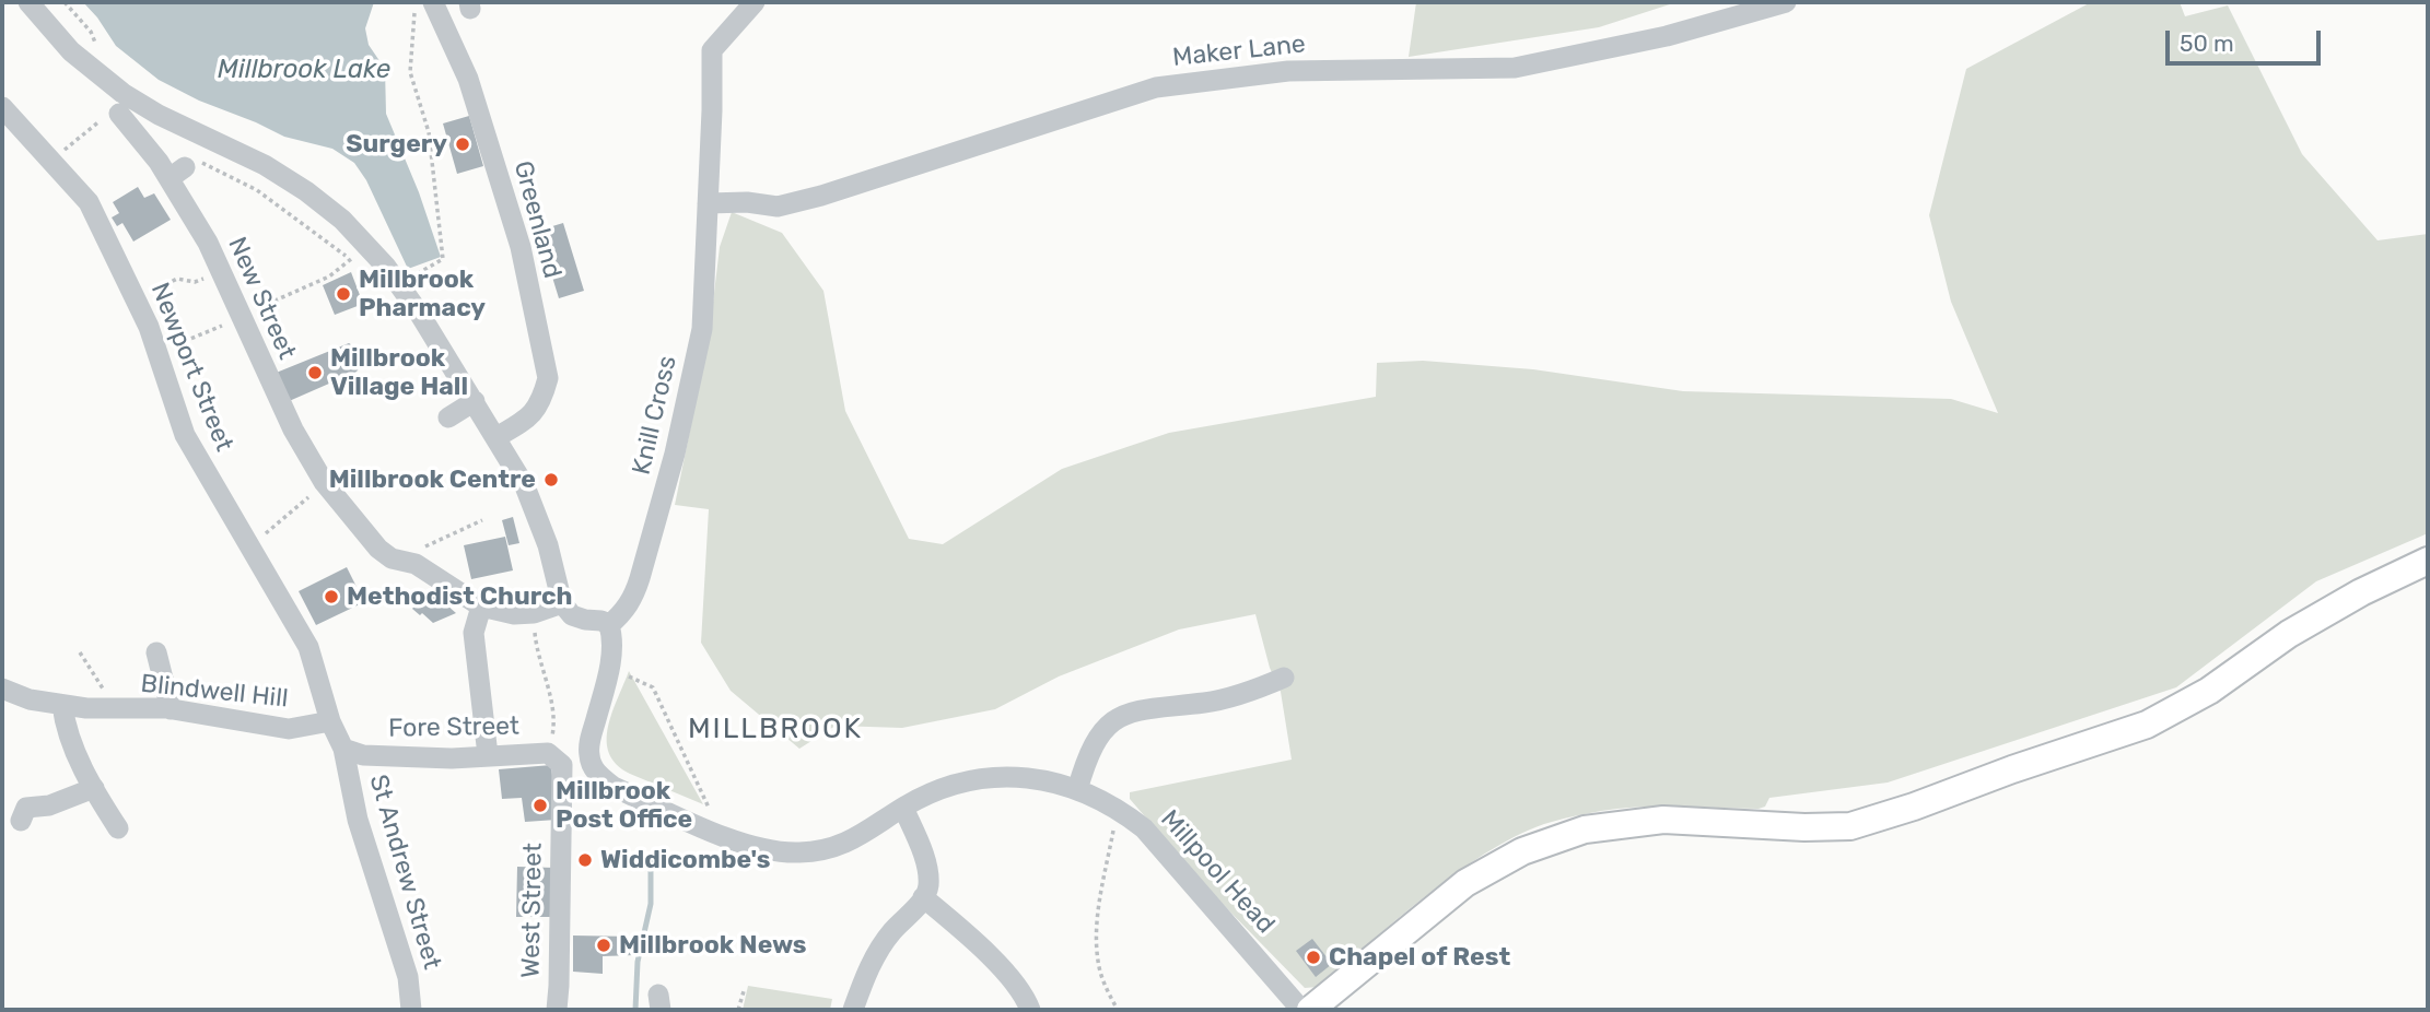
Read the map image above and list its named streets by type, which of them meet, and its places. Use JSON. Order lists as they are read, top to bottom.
{
  "streets": {
    "street": [
      "Maker Lane",
      "Greenland",
      "New Street",
      "Newport Street",
      "Knill Cross",
      "Blindwell Hill",
      "Fore Street",
      "St Andrew Street",
      "Millpool Head",
      "West Street"
    ]
  },
  "crossings": [
    ["Maker Lane", "Knill Cross"],
    ["Newport Street", "Blindwell Hill"],
    ["Newport Street", "Fore Street"],
    ["Newport Street", "St Andrew Street"],
    ["Fore Street", "St Andrew Street"],
    ["Fore Street", "West Street"]
  ],
  "districts": ["MILLBROOK"],
  "water": ["Millbrook Lake"],
  "places": [
    "Surgery",
    "Millbrook Pharmacy",
    "Millbrook Village Hall",
    "Millbrook Centre",
    "Methodist Church",
    "Millbrook Post Office",
    "Widdicombe's",
    "Millbrook News",
    "Chapel of Rest"
  ],
  "scale_bar": "50 m"
}
